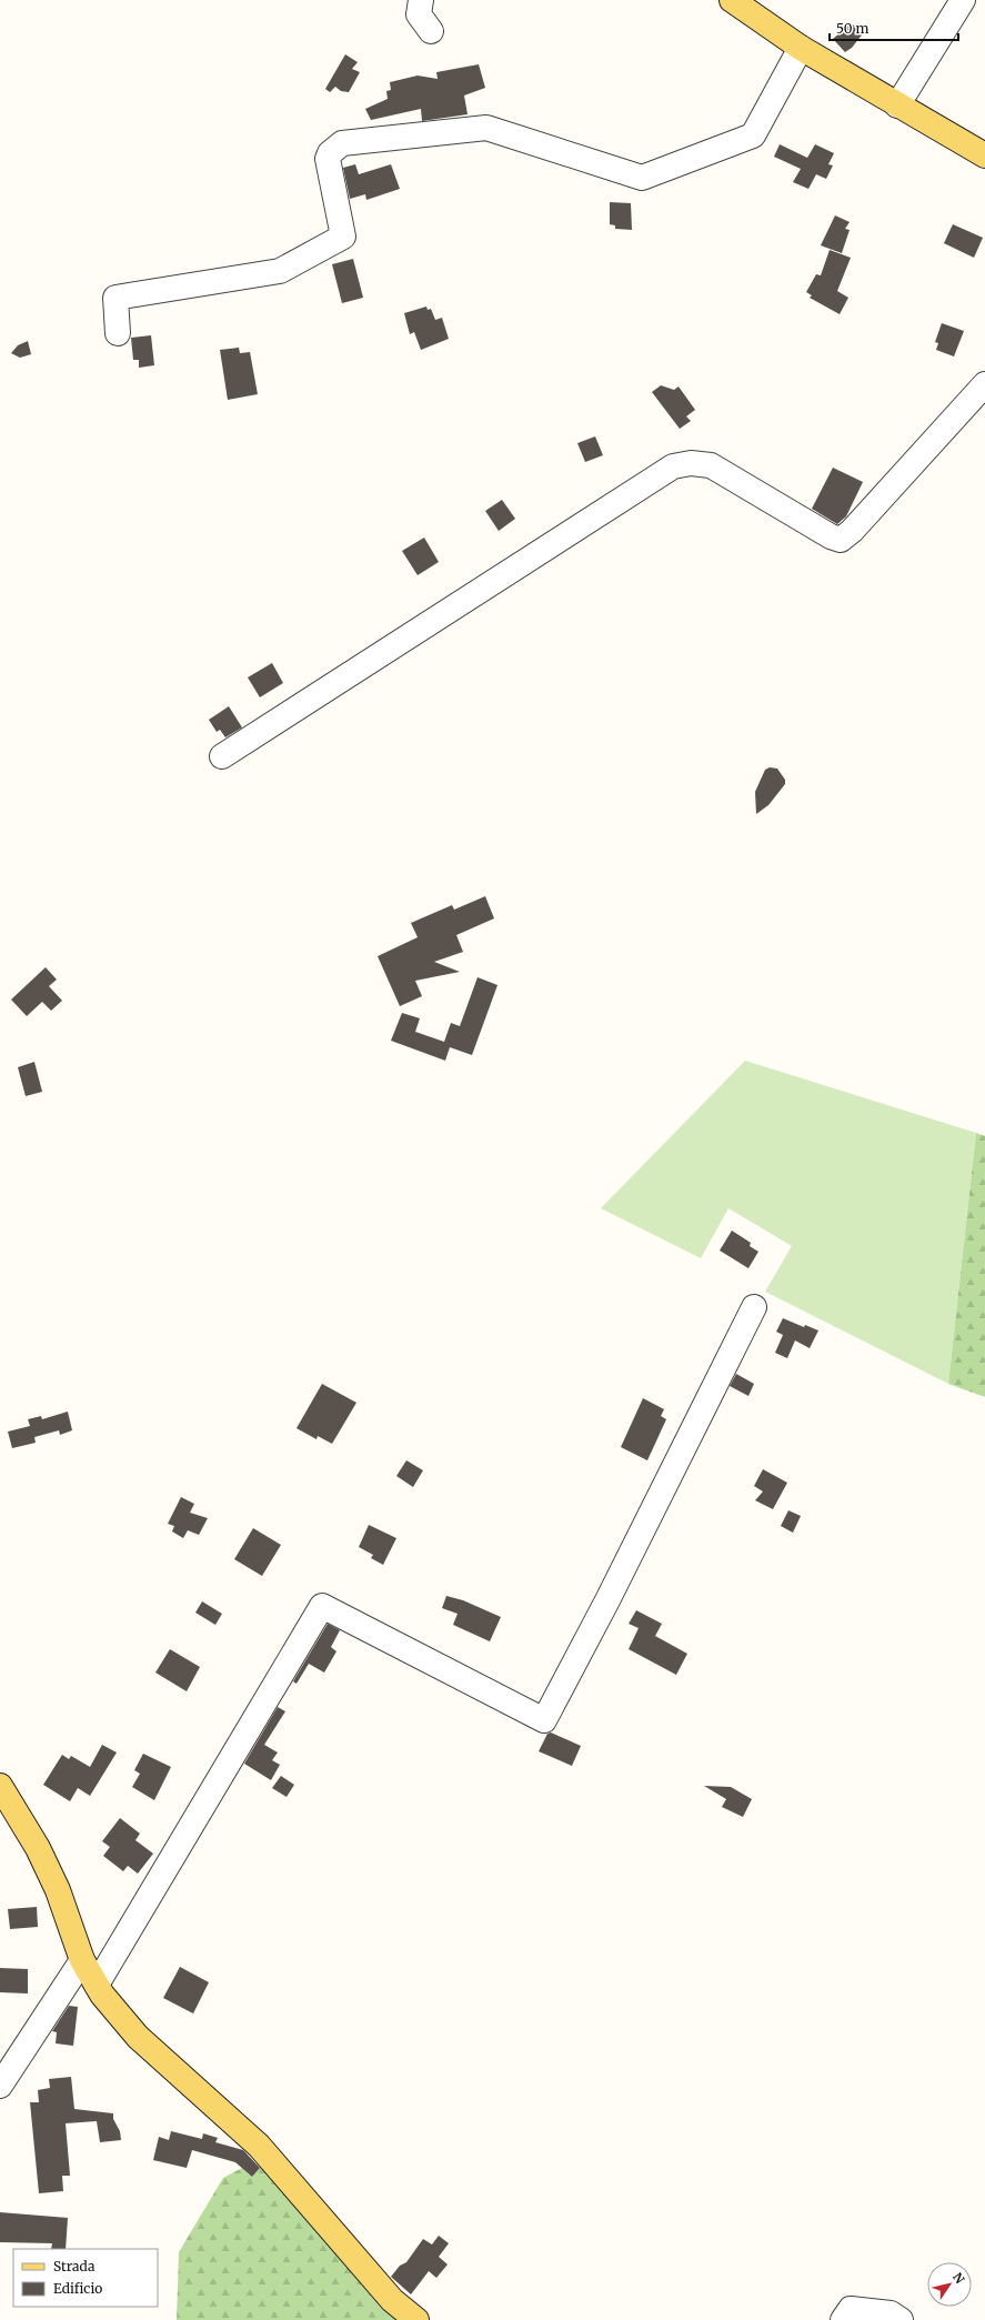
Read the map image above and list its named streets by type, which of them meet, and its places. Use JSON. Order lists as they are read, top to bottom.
{
  "legend": ["Strada", "Edificio"],
  "scale_bar": "50 m",
  "north": "top right"
}
